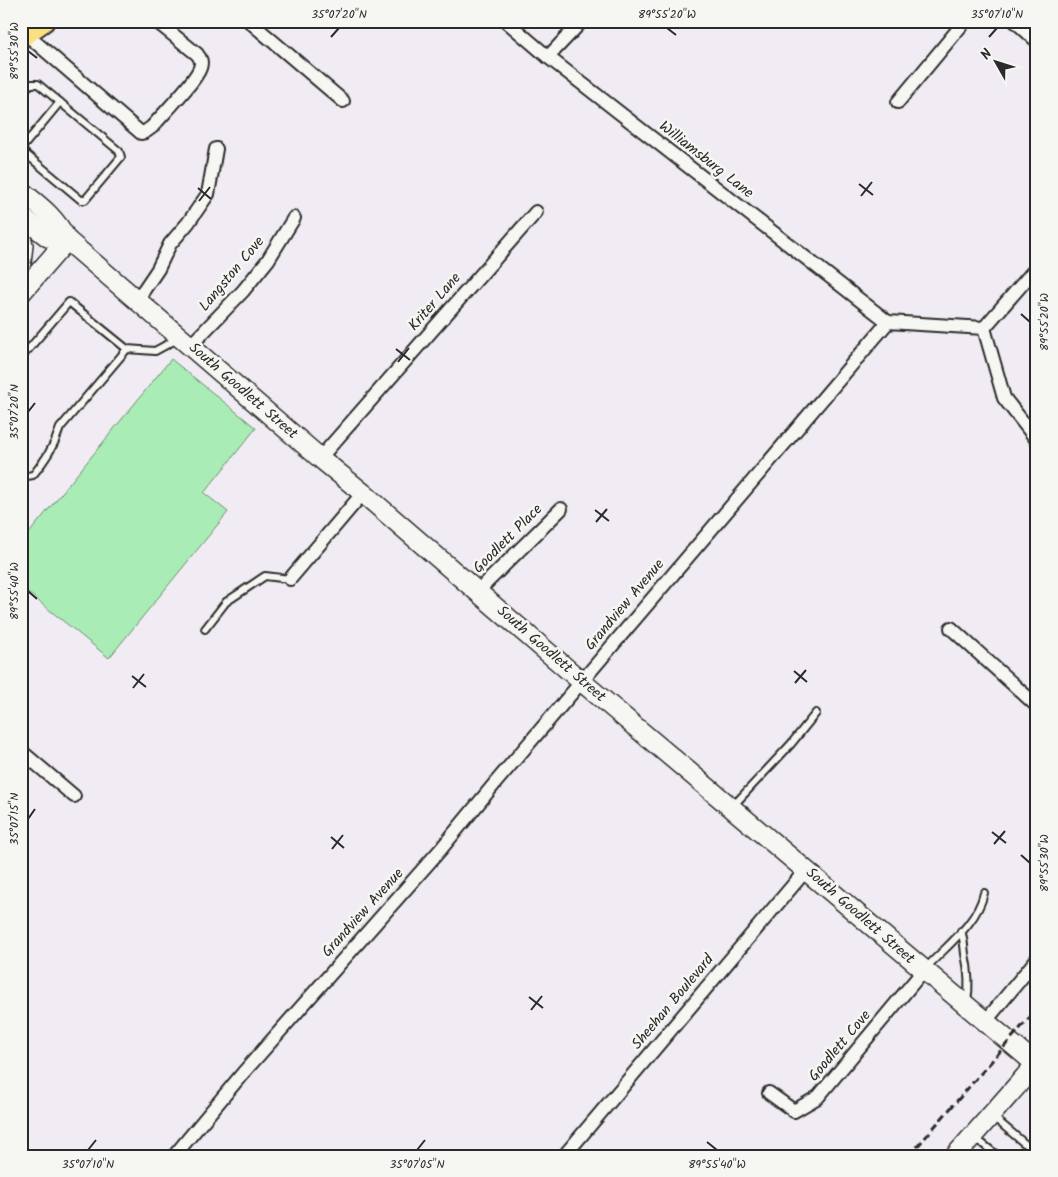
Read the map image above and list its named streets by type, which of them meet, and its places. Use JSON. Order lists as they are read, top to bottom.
{
  "streets": {
    "main road": ["South Goodlett Street"],
    "street": [
      "Williamsburg Lane",
      "Langston Cove",
      "Kriter Lane",
      "Goodlett Place",
      "Grandview Avenue",
      "Sheehan Boulevard",
      "Goodlett Cove"
    ]
  },
  "crossings": [
    ["Williamsburg Lane", "Grandview Avenue"],
    ["Langston Cove", "South Goodlett Street"],
    ["Kriter Lane", "South Goodlett Street"],
    ["South Goodlett Street", "Goodlett Place"],
    ["South Goodlett Street", "Grandview Avenue"],
    ["South Goodlett Street", "Sheehan Boulevard"],
    ["South Goodlett Street", "Goodlett Cove"]
  ],
  "north": "top left",
  "coordinates": [
    "35°07'20\"N",
    "89°55'20\"W",
    "35°07'10\"N",
    "89°55'30\"W",
    "89°55'40\"W",
    "35°07'15\"N",
    "35°07'05\"N"
  ]
}
